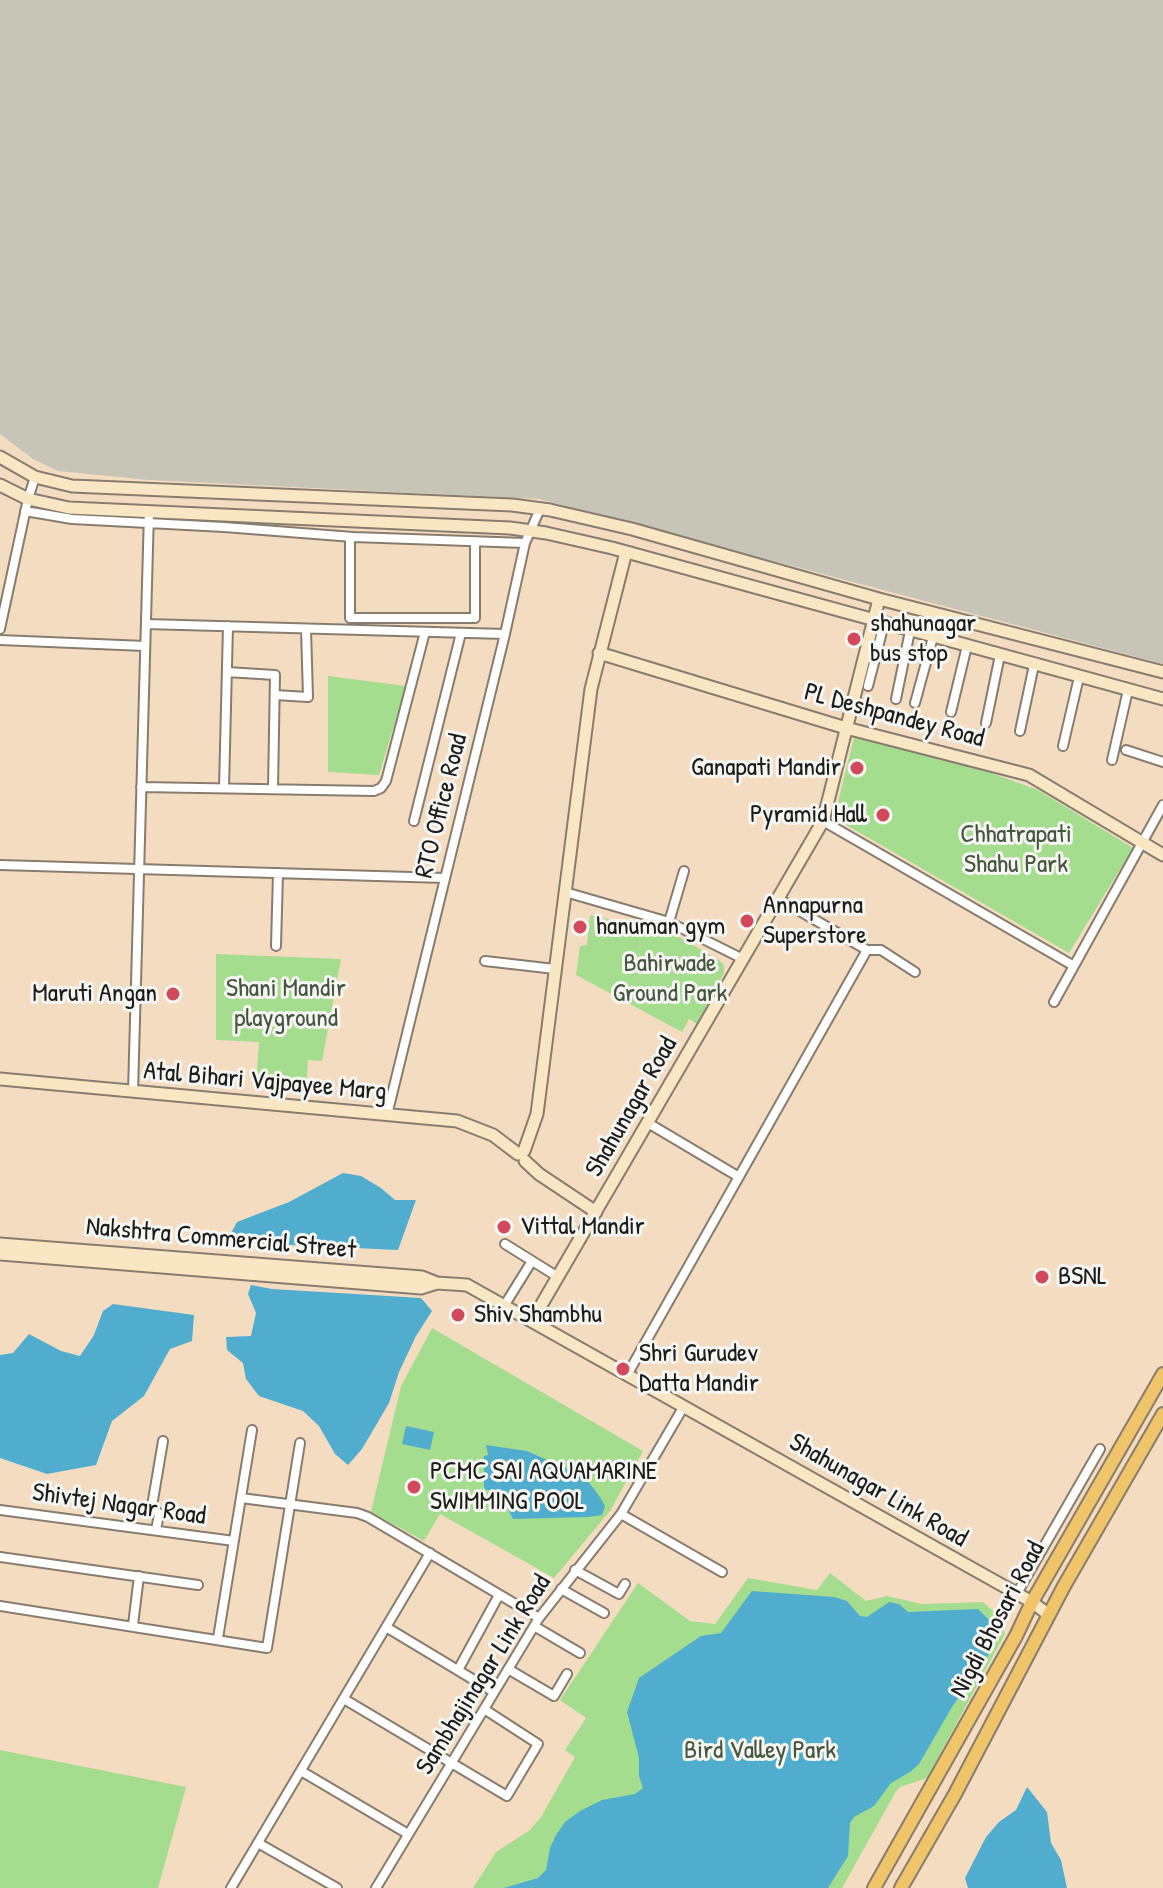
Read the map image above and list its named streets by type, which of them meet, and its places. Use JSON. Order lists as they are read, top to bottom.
{
  "streets": {
    "main road": ["Nigdi Bhosari Road"],
    "street": [
      "PL Deshpandey Road",
      "RTO Office Road",
      "Atal Bihari Vajpayee Marg",
      "Shahunagar Road",
      "Nakshtra Commercial Street",
      "Shahunagar Link Road",
      "Shivtej Nagar Road",
      "Sambhajinagar Link Road"
    ]
  },
  "crossings": [
    ["PL Deshpandey Road", "Shahunagar Road"],
    ["RTO Office Road", "Atal Bihari Vajpayee Marg"],
    ["Atal Bihari Vajpayee Marg", "Shahunagar Road"],
    ["Shahunagar Road", "Nakshtra Commercial Street"],
    ["Nakshtra Commercial Street", "Shahunagar Link Road"],
    ["Nakshtra Commercial Street", "Sambhajinagar Link Road"],
    ["Shahunagar Link Road", "Nigdi Bhosari Road"],
    ["Shahunagar Link Road", "Sambhajinagar Link Road"]
  ],
  "parks": [
    "Chhatrapati Shahu Park",
    "Bahirwade Ground Park",
    "Shani Mandir playground",
    "Bird Valley Park"
  ],
  "places": [
    "shahunagar bus stop",
    "Ganapati Mandir",
    "Pyramid Hall",
    "Annapurna Superstore",
    "hanuman gym",
    "Maruti Angan",
    "Vittal Mandir",
    "BSNL",
    "Shiv Shambhu",
    "Shri Gurudev Datta Mandir",
    "PCMC SAI AQUAMARINE SWIMMING POOL"
  ]
}
